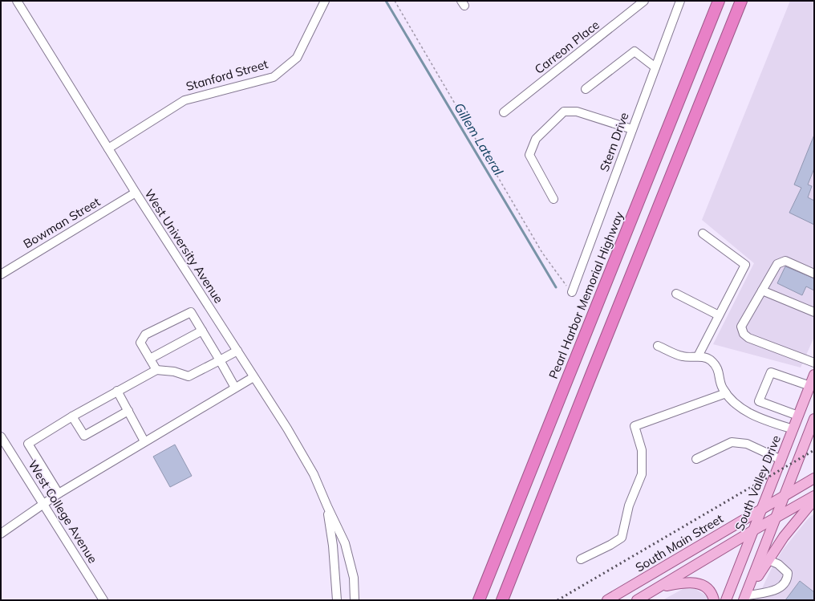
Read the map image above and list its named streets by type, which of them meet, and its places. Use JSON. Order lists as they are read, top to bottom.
{
  "streets": {
    "highway": ["Pearl Harbor Memorial Highway"],
    "main road": ["South Valley Drive", "South Main Street"],
    "street": [
      "Carreon Place",
      "Stanford Street",
      "Stern Drive",
      "Bowman Street",
      "West University Avenue",
      "West College Avenue"
    ]
  },
  "crossings": [
    ["Stanford Street", "West University Avenue"],
    ["Bowman Street", "West University Avenue"],
    ["South Valley Drive", "South Main Street"]
  ],
  "water": ["Gillem Lateral"]
}
